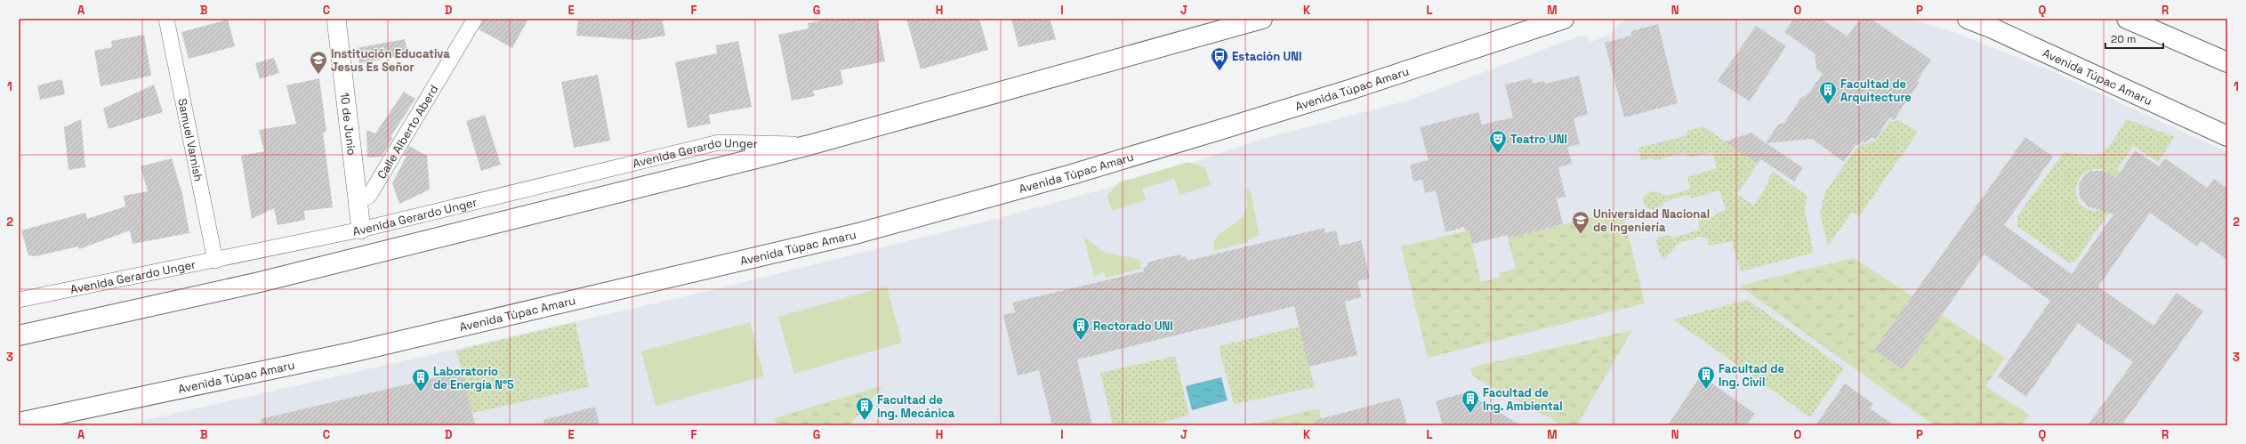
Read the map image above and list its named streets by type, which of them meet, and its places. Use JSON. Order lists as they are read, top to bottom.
{
  "streets": {
    "main road": ["Avenida Túpac Amaru"],
    "street": [
      "10 de Junio",
      "Calle Alberto Aberd",
      "Samuel Varnish",
      "Avenida Gerardo Unger"
    ]
  },
  "crossings": [
    ["10 de Junio", "Calle Alberto Aberd"],
    ["10 de Junio", "Avenida Gerardo Unger"],
    ["Samuel Varnish", "Avenida Gerardo Unger"]
  ],
  "places": {
    "bus stop": ["Estación UNI"],
    "school or university": ["Institución Educativa Jesus Es Señor", "Universidad Nacional de Ingeniería"],
    "building": [
      "Facultad de Arquitecture",
      "Rectorado UNI",
      "Facultad de Ing. Civil",
      "Laboratorio de Energía N°5",
      "Facultad de Ing. Ambiental",
      "Facultad de Ing. Mecánica"
    ],
    "theatre": ["Teatro UNI"]
  },
  "scale_bar": "20 m",
  "grid": {
    "columns": [
      "A",
      "B",
      "C",
      "D",
      "E",
      "F",
      "G",
      "H",
      "I",
      "J",
      "K",
      "L",
      "M",
      "N",
      "O",
      "P",
      "Q",
      "R"
    ],
    "rows": ["1", "2", "3"]
  }
}
